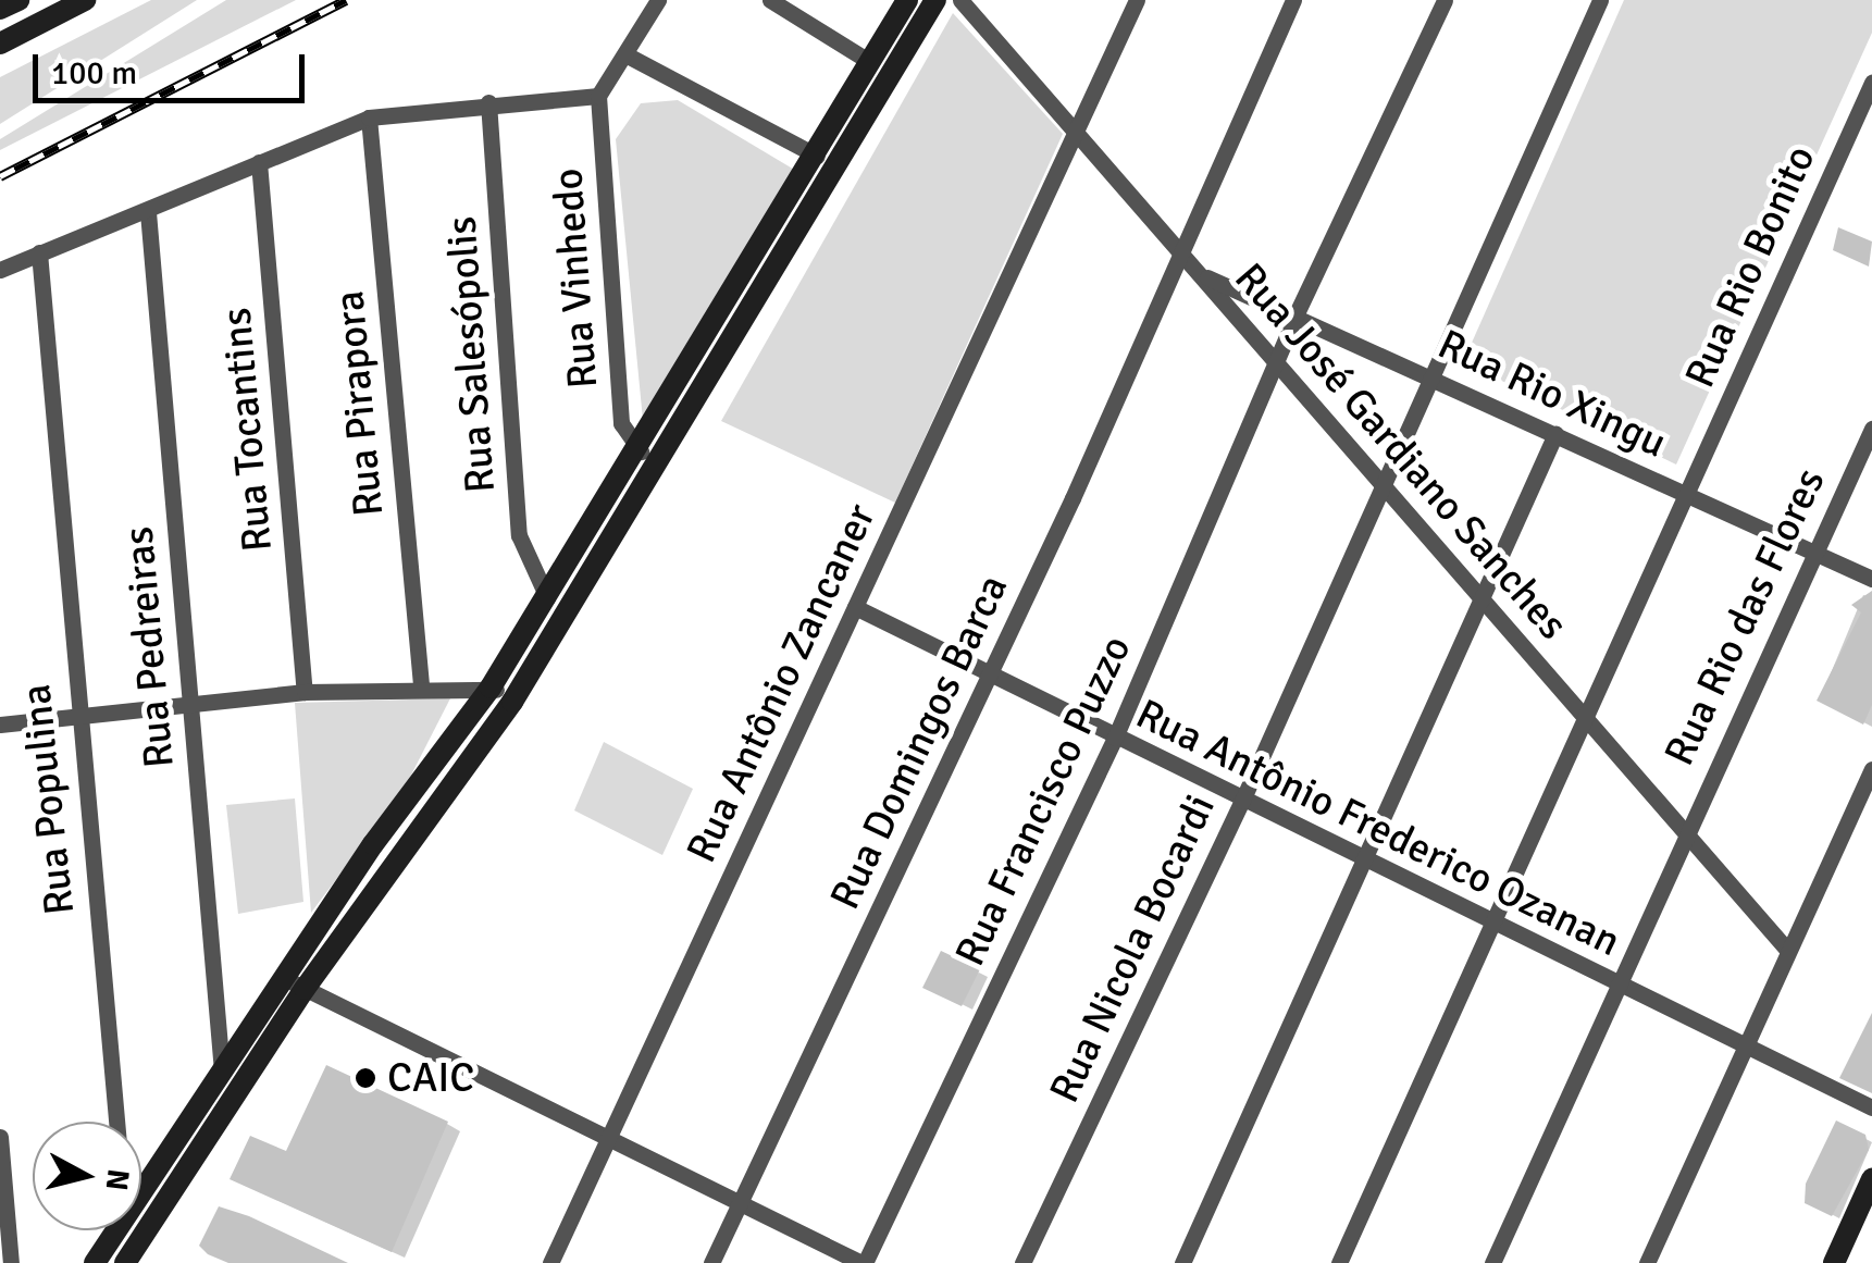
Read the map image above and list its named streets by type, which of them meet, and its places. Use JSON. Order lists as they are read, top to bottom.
{
  "streets": {
    "street": [
      "Rua Rio Bonito",
      "Rua Vinhedo",
      "Rua Salesópolis",
      "Rua Rio Xingu",
      "Rua Pirapora",
      "Rua Tocantins",
      "Rua José Gardiano Sanches",
      "Rua Rio das Flores",
      "Rua Pedreiras",
      "Rua Antônio Zancaner",
      "Rua Domingos Barca",
      "Rua Populina",
      "Rua Francisco Puzzo",
      "Rua Antônio Frederico Ozanan",
      "Rua Nicola Bocardi"
    ]
  },
  "crossings": [
    ["Rua Rio Bonito", "Rua Rio Xingu"],
    ["Rua Rio Bonito", "Rua José Gardiano Sanches"],
    ["Rua Rio Bonito", "Rua Antônio Frederico Ozanan"],
    ["Rua Rio Xingu", "Rua José Gardiano Sanches"],
    ["Rua Rio Xingu", "Rua Rio das Flores"],
    ["Rua Rio Xingu", "Rua Francisco Puzzo"],
    ["Rua Rio Xingu", "Rua Nicola Bocardi"],
    ["Rua José Gardiano Sanches", "Rua Rio das Flores"],
    ["Rua José Gardiano Sanches", "Rua Antônio Zancaner"],
    ["Rua José Gardiano Sanches", "Rua Domingos Barca"],
    ["Rua José Gardiano Sanches", "Rua Francisco Puzzo"],
    ["Rua José Gardiano Sanches", "Rua Nicola Bocardi"],
    ["Rua Rio das Flores", "Rua Antônio Frederico Ozanan"],
    ["Rua Antônio Zancaner", "Rua Antônio Frederico Ozanan"],
    ["Rua Domingos Barca", "Rua Antônio Frederico Ozanan"],
    ["Rua Francisco Puzzo", "Rua Antônio Frederico Ozanan"],
    ["Rua Antônio Frederico Ozanan", "Rua Nicola Bocardi"]
  ],
  "places": ["CAIC"],
  "scale_bar": "100 m",
  "north": "right"
}
